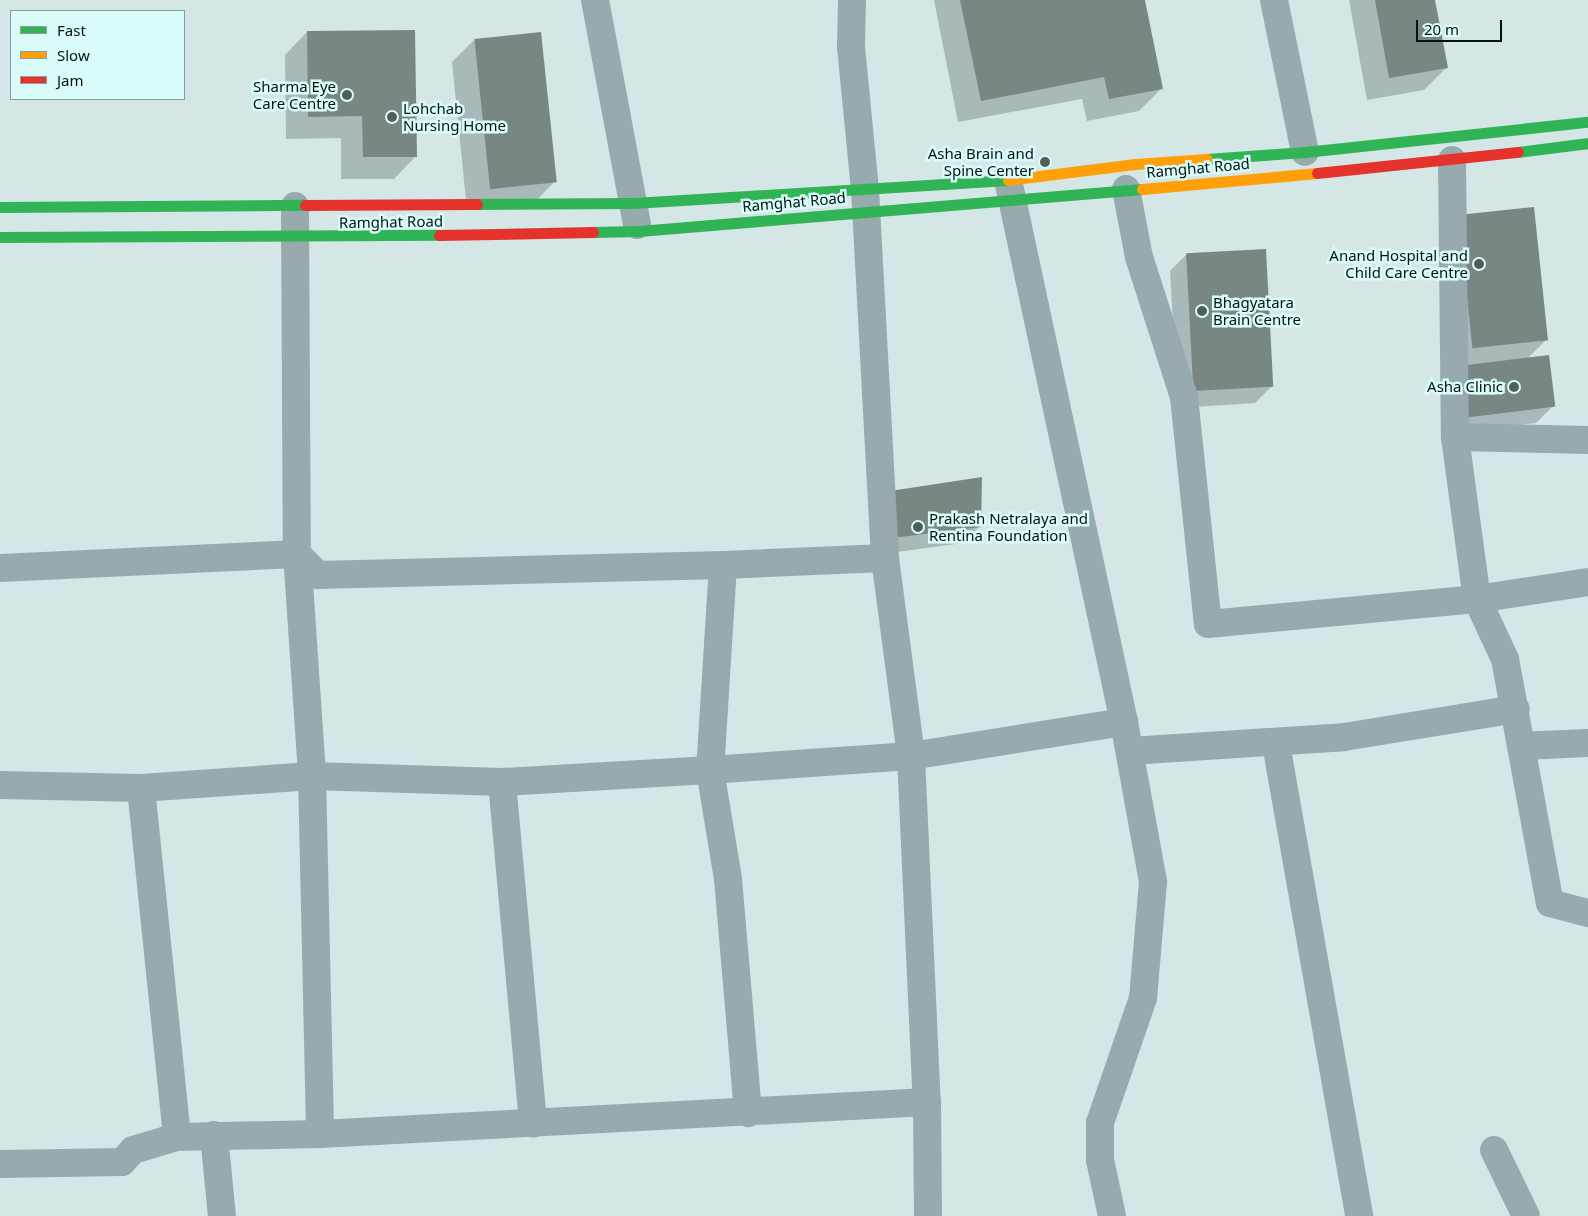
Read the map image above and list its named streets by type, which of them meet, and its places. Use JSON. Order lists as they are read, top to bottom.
{
  "streets": {
    "main road": ["Ramghat Road"]
  },
  "places": [
    "Sharma Eye Care Centre",
    "Lohchab Nursing Home",
    "Asha Brain and Spine Center",
    "Anand Hospital and Child Care Centre",
    "Bhagyatara Brain Centre",
    "Asha Clinic",
    "Prakash Netralaya and Rentina Foundation"
  ],
  "legend": ["Fast", "Slow", "Jam"],
  "scale_bar": "20 m"
}
